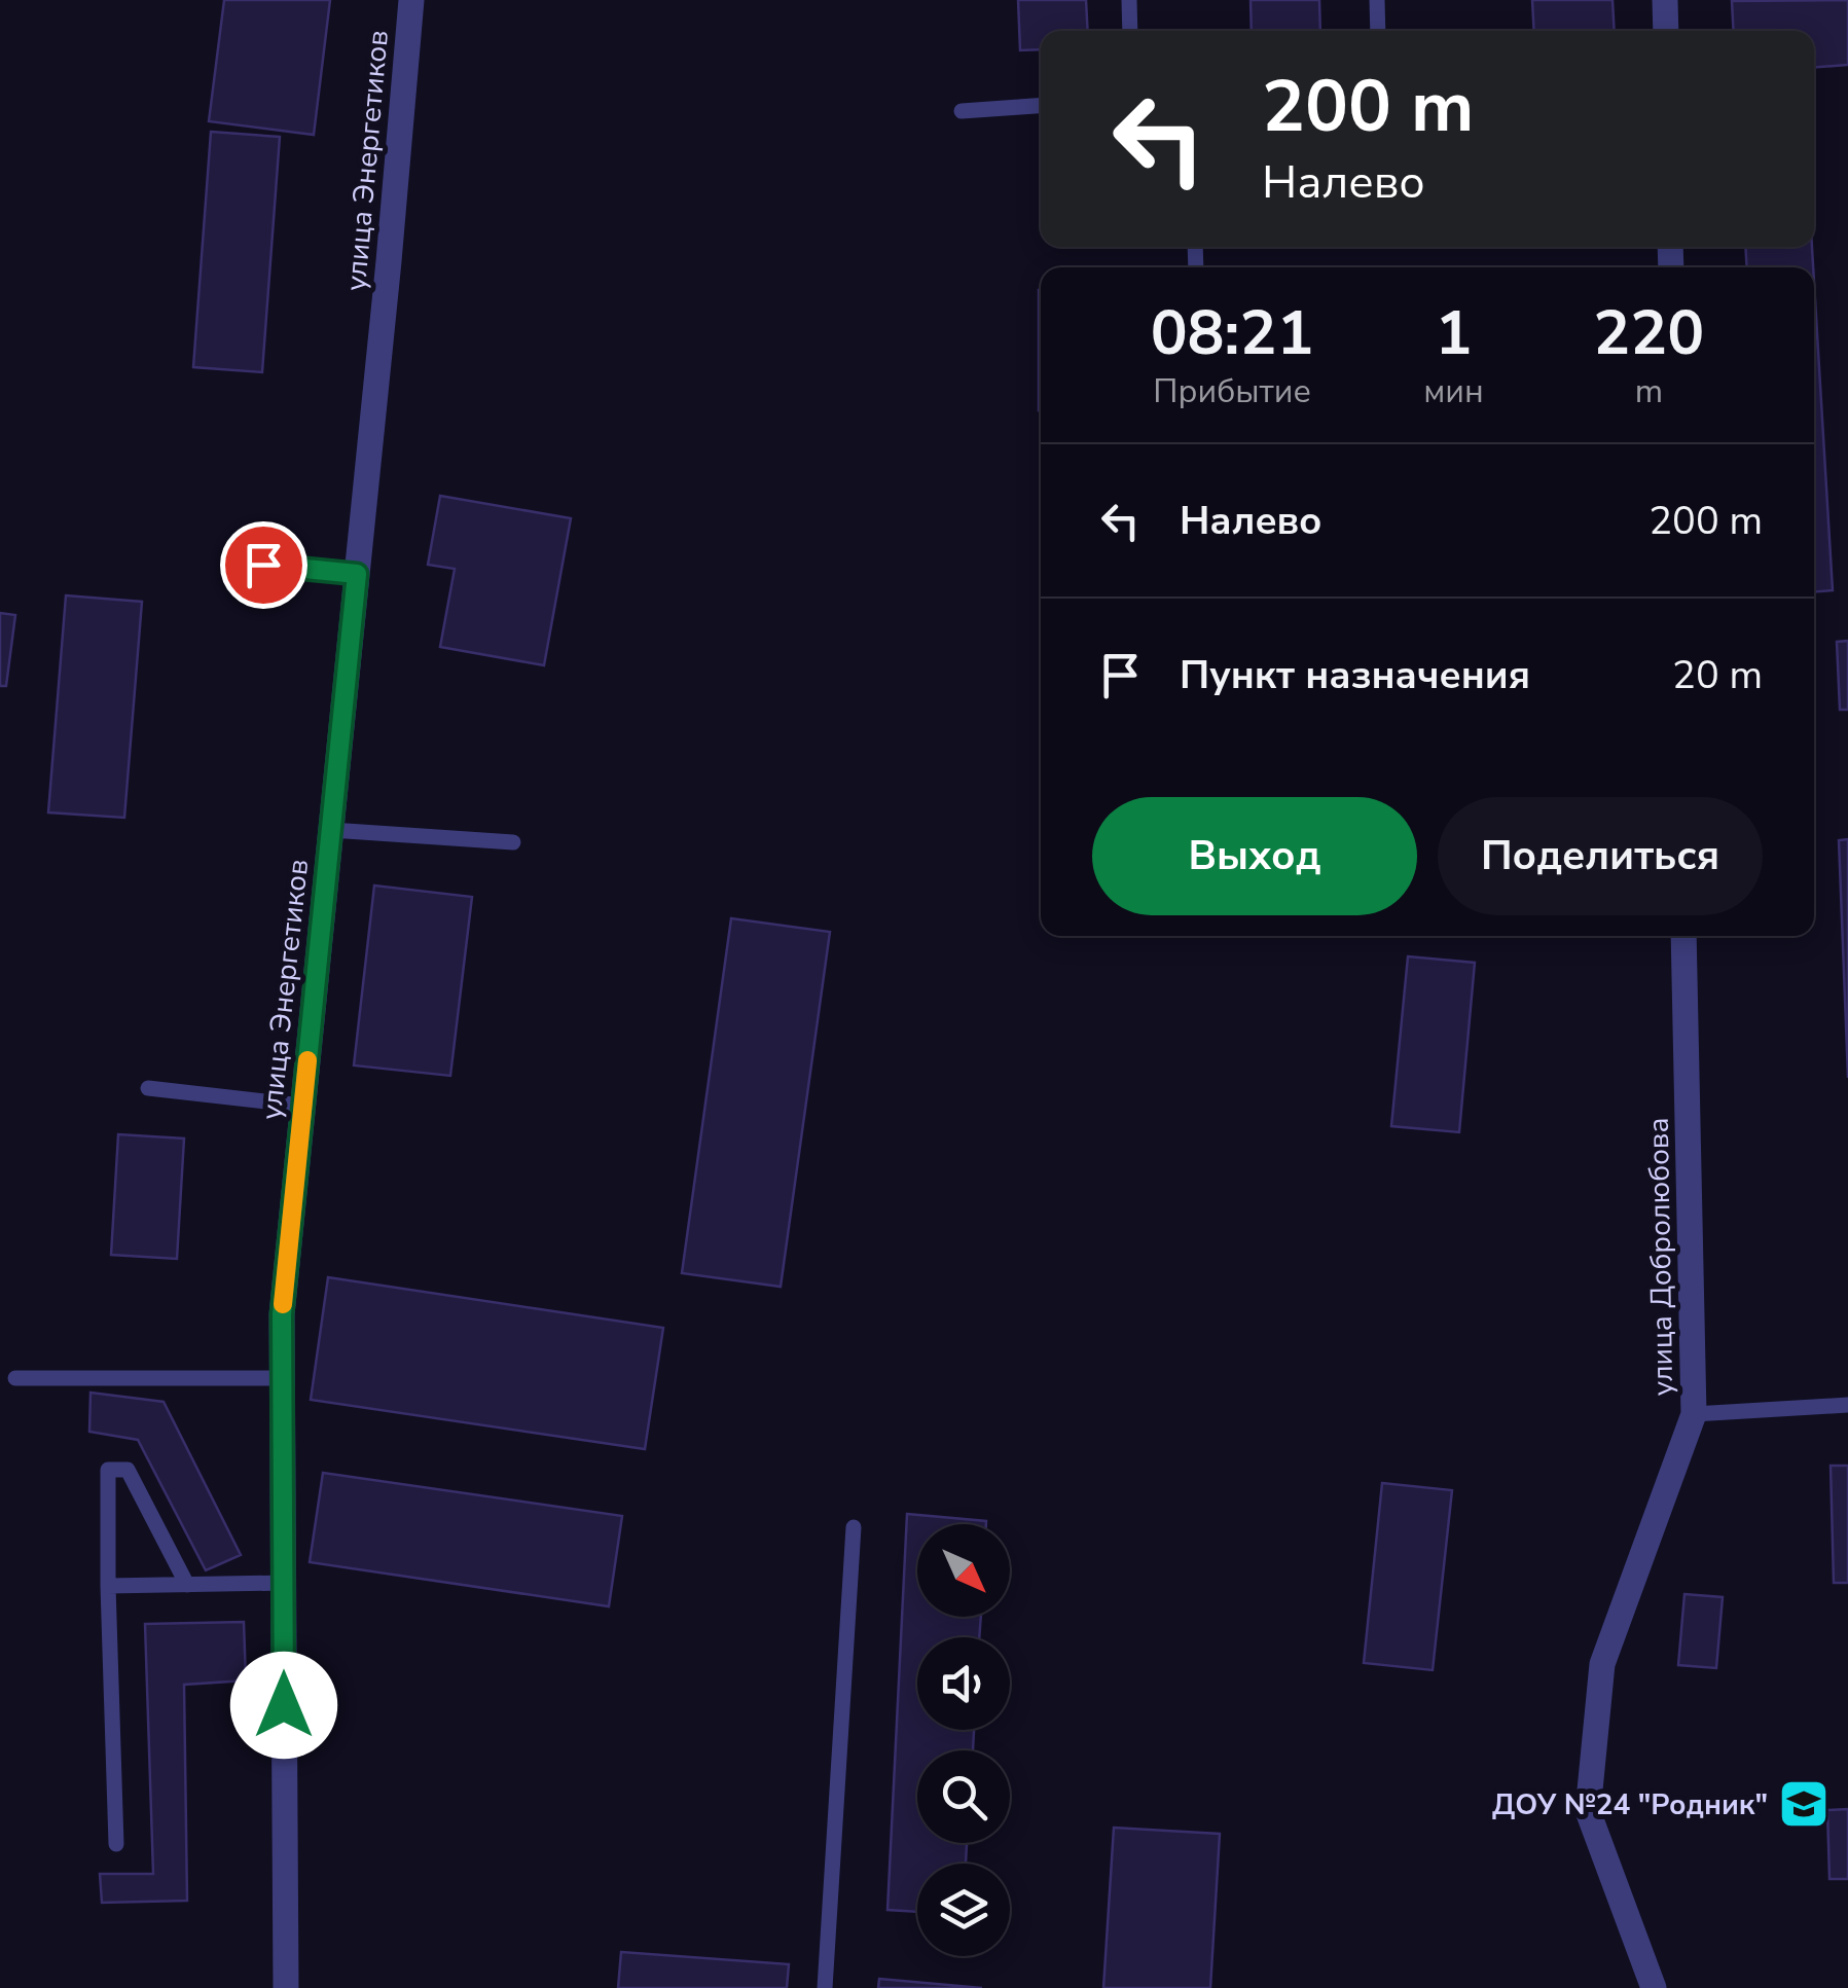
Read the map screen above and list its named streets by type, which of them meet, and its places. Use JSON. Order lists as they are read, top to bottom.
{
  "streets": {
    "street": ["улица Энергетиков", "улица Добролюбова"]
  },
  "places": {
    "school or university": ["ДОУ №24 \"Родник\""]
  },
  "north": "bottom right",
  "page": {
    "turn": ["200 m", "Налево"],
    "eta": [
      "08:21",
      "Прибытие",
      "1",
      "мин",
      "220",
      "m"
    ],
    "list": [
      {
        "name": "Налево",
        "value": "200 m"
      },
      {
        "name": "Пункт назначения",
        "value": "20 m"
      }
    ],
    "buttons": ["Выход", "Поделиться"]
  }
}
